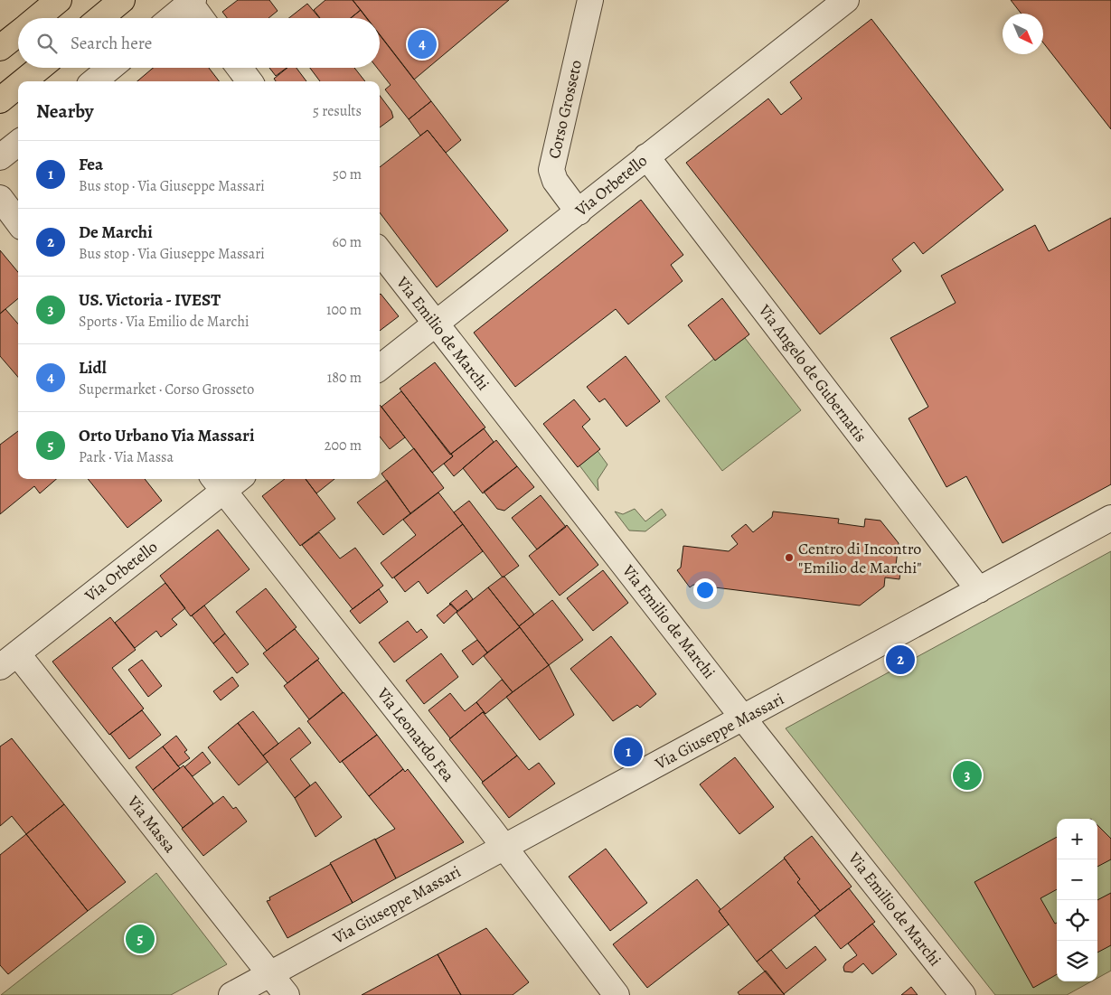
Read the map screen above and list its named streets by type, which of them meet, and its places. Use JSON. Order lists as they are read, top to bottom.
{
  "streets": {
    "street": [
      "Corso Grosseto",
      "Via Orbetello",
      "Via Emilio de Marchi",
      "Via Angelo de Gubernatis",
      "Via Giuseppe Massari",
      "Via Leonardo Fea",
      "Via Massa"
    ]
  },
  "crossings": [
    ["Corso Grosseto", "Via Orbetello"],
    ["Via Orbetello", "Via Emilio de Marchi"],
    ["Via Orbetello", "Via Angelo de Gubernatis"],
    ["Via Orbetello", "Via Leonardo Fea"],
    ["Via Orbetello", "Via Massa"],
    ["Via Emilio de Marchi", "Via Giuseppe Massari"],
    ["Via Angelo de Gubernatis", "Via Giuseppe Massari"],
    ["Via Giuseppe Massari", "Via Leonardo Fea"],
    ["Via Giuseppe Massari", "Via Massa"]
  ],
  "places": ["Centro di Incontro \"Emilio de Marchi\""],
  "north": "bottom right",
  "page": {
    "search": "Search here",
    "pins": [
      "4",
      "2",
      "1",
      "3",
      "5"
    ],
    "heading": ["Nearby", "5 results"],
    "list": [
      {
        "mark": "1",
        "name": "Fea",
        "note": "Bus stop · Via Giuseppe Massari",
        "value": "50 m"
      },
      {
        "mark": "2",
        "name": "De Marchi",
        "note": "Bus stop · Via Giuseppe Massari",
        "value": "60 m"
      },
      {
        "mark": "3",
        "name": "US. Victoria - IVEST",
        "note": "Sports · Via Emilio de Marchi",
        "value": "100 m"
      },
      {
        "mark": "4",
        "name": "Lidl",
        "note": "Supermarket · Corso Grosseto",
        "value": "180 m"
      },
      {
        "mark": "5",
        "name": "Orto Urbano Via Massari",
        "note": "Park · Via Massa",
        "value": "200 m"
      }
    ],
    "map_buttons": ["+", "−"]
  }
}
